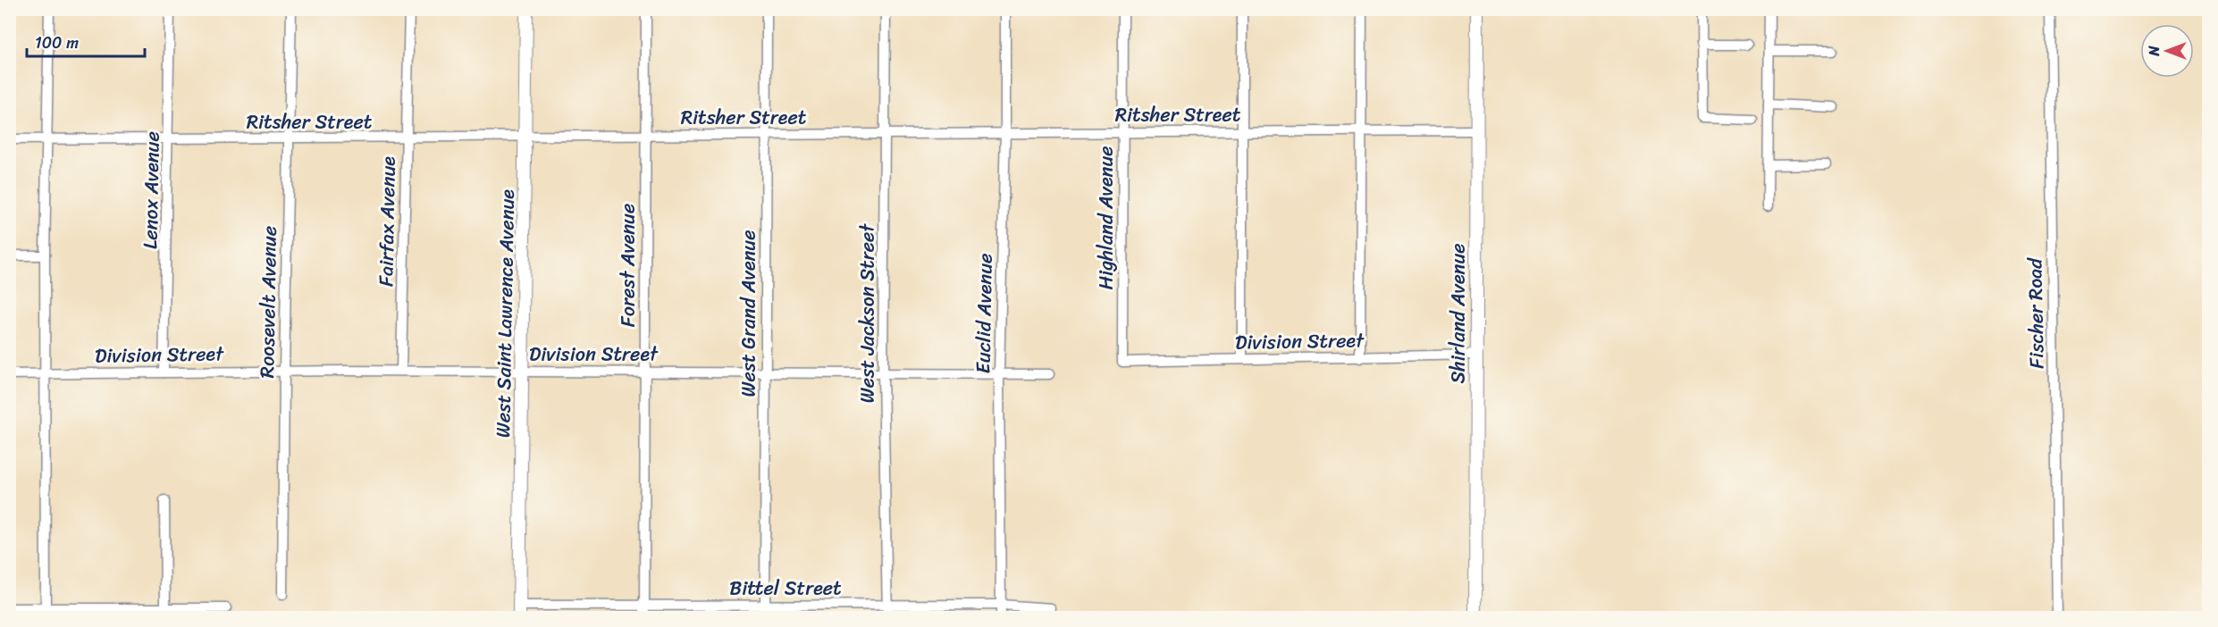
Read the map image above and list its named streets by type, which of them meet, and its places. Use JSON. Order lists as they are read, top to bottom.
{
  "streets": {
    "street": [
      "Ritsher Street",
      "Lenox Avenue",
      "Highland Avenue",
      "Fairfax Avenue",
      "Forest Avenue",
      "Roosevelt Avenue",
      "West Saint Lawrence Avenue",
      "West Grand Avenue",
      "West Jackson Street",
      "Euclid Avenue",
      "Shirland Avenue",
      "Fischer Road",
      "Division Street",
      "Bittel Street"
    ]
  },
  "crossings": [
    ["Ritsher Street", "Lenox Avenue"],
    ["Ritsher Street", "Highland Avenue"],
    ["Ritsher Street", "Fairfax Avenue"],
    ["Ritsher Street", "Forest Avenue"],
    ["Ritsher Street", "Roosevelt Avenue"],
    ["Ritsher Street", "West Saint Lawrence Avenue"],
    ["Ritsher Street", "West Grand Avenue"],
    ["Ritsher Street", "West Jackson Street"],
    ["Ritsher Street", "Euclid Avenue"],
    ["Ritsher Street", "Shirland Avenue"],
    ["Lenox Avenue", "Division Street"],
    ["Highland Avenue", "Division Street"],
    ["Fairfax Avenue", "Division Street"],
    ["Forest Avenue", "Division Street"],
    ["Forest Avenue", "Bittel Street"],
    ["Roosevelt Avenue", "Division Street"],
    ["West Saint Lawrence Avenue", "Division Street"],
    ["West Saint Lawrence Avenue", "Bittel Street"],
    ["West Grand Avenue", "Division Street"],
    ["West Grand Avenue", "Bittel Street"],
    ["West Jackson Street", "Division Street"],
    ["West Jackson Street", "Bittel Street"],
    ["Euclid Avenue", "Division Street"],
    ["Euclid Avenue", "Bittel Street"],
    ["Shirland Avenue", "Division Street"]
  ],
  "scale_bar": "100 m",
  "north": "left"
}
